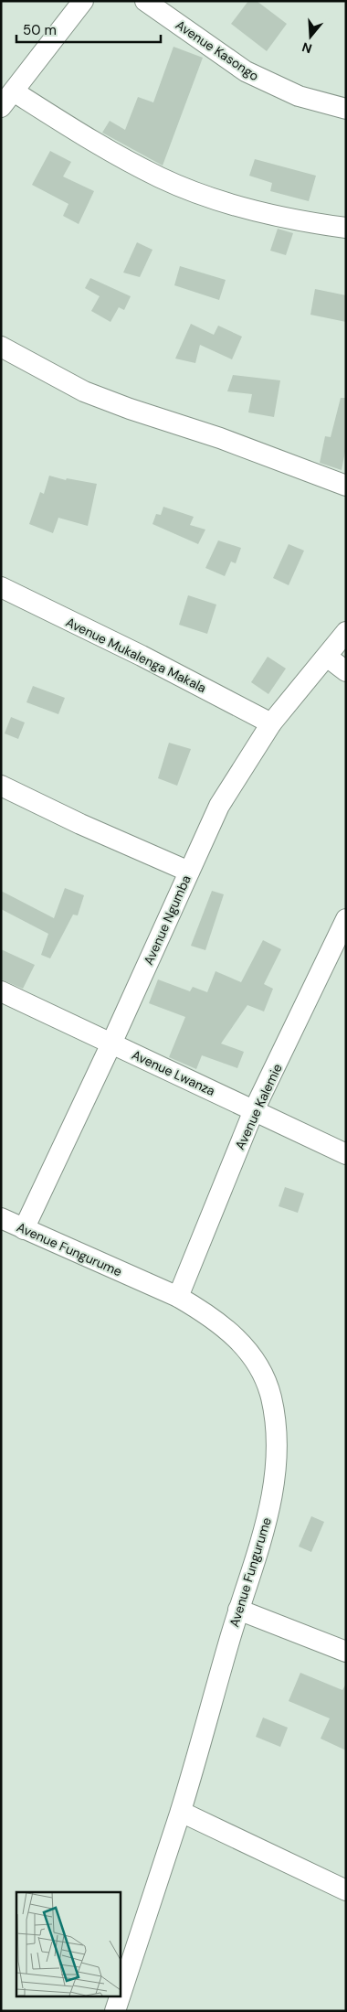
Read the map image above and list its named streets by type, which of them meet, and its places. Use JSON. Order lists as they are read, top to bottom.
{
  "streets": {
    "street": [
      "Avenue Kasongo",
      "Avenue Mukalenga Makala",
      "Avenue Ngumba",
      "Avenue Lwanza",
      "Avenue Kalemie",
      "Avenue Fungurume"
    ]
  },
  "crossings": [
    ["Avenue Mukalenga Makala", "Avenue Ngumba"],
    ["Avenue Ngumba", "Avenue Lwanza"],
    ["Avenue Ngumba", "Avenue Fungurume"],
    ["Avenue Lwanza", "Avenue Kalemie"],
    ["Avenue Kalemie", "Avenue Fungurume"]
  ],
  "scale_bar": "50 m",
  "north": "bottom"
}
